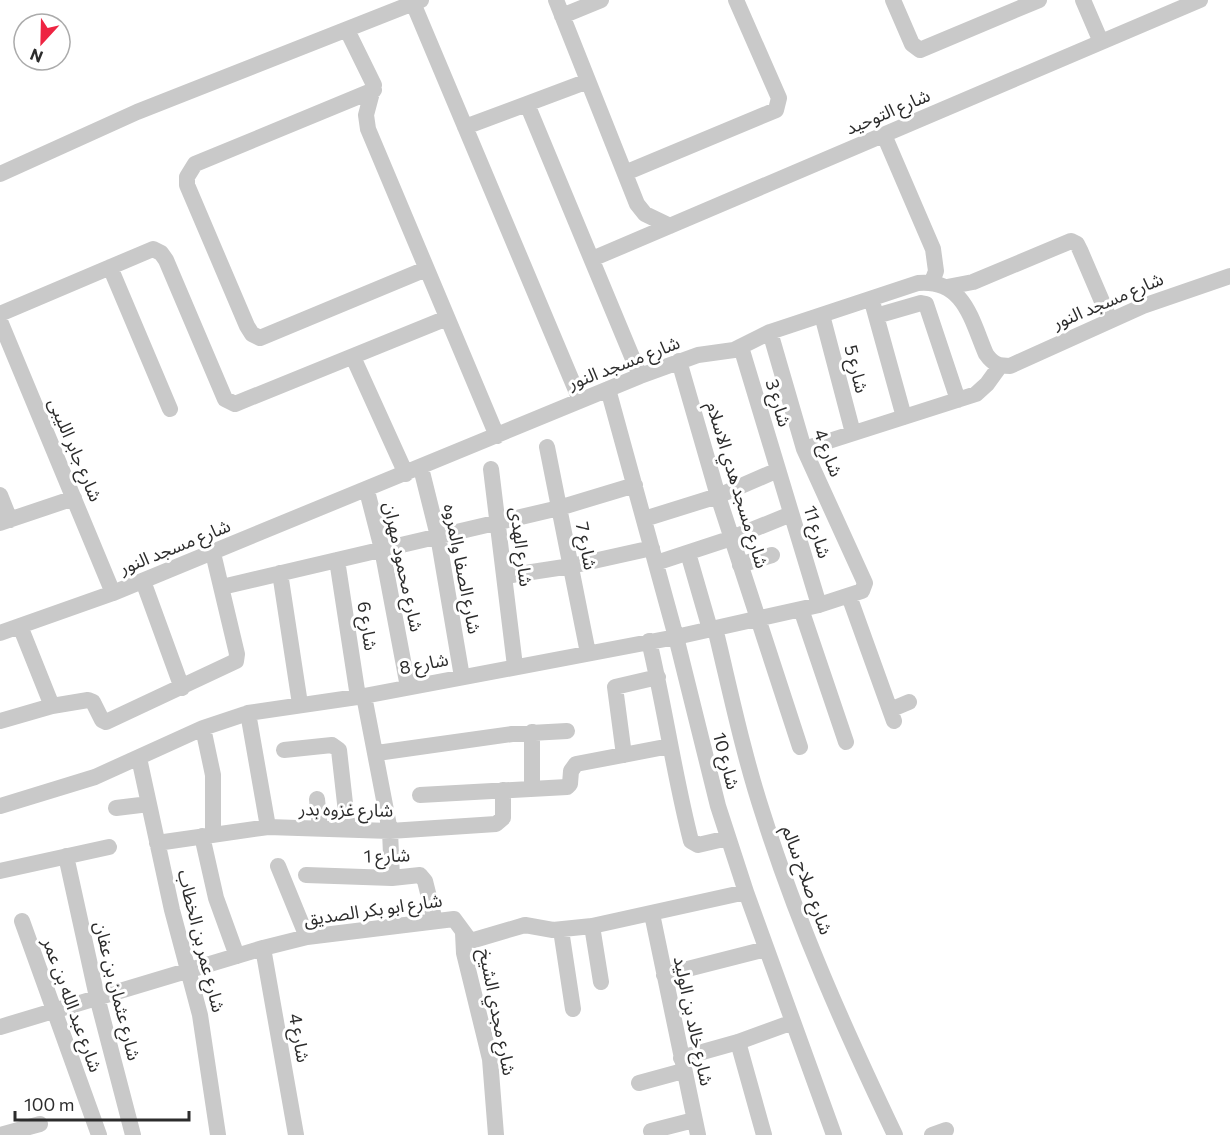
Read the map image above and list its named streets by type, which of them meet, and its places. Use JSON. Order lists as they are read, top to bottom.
{
  "streets": {
    "street": [
      "شارع التوحيد",
      "شارع مسجد النور",
      "شارع 5",
      "شارع 3",
      "شارع جابر الليبى",
      "شارع 4",
      "شارع مسجد هدي الاسلام",
      "شارع 11",
      "شارع 7",
      "شارع الهدى",
      "شارع محمود مهران",
      "شارع الصفا والمروه",
      "شارع 6",
      "شارع 8",
      "شارع 10",
      "شارع غزوه بدر",
      "شارع 1",
      "شارع صلاح سالم",
      "شارع ابو بكر الصديق",
      "شارع عمر بن الخطاب",
      "شارع عثمان بن عفان",
      "شارع عبد الله بن عمر",
      "شارع مجدي الشيخ",
      "شارع خالد بن الوليد"
    ]
  },
  "crossings": [
    ["شارع مسجد النور", "شارع 5"],
    ["شارع مسجد النور", "شارع 3"],
    ["شارع مسجد النور", "شارع جابر الليبى"],
    ["شارع مسجد النور", "شارع 4"],
    ["شارع مسجد النور", "شارع مسجد هدي الاسلام"],
    ["شارع مسجد النور", "شارع محمود مهران"],
    ["شارع مسجد النور", "شارع الصفا والمروه"],
    ["شارع مسجد النور", "شارع 10"],
    ["شارع 3", "شارع 11"],
    ["شارع 4", "شارع 8"],
    ["شارع 4", "شارع ابو بكر الصديق"],
    ["شارع مسجد هدي الاسلام", "شارع 8"],
    ["شارع 11", "شارع 8"],
    ["شارع 7", "شارع 8"],
    ["شارع الهدى", "شارع 8"],
    ["شارع محمود مهران", "شارع 8"],
    ["شارع الصفا والمروه", "شارع 8"],
    ["شارع 6", "شارع 8"],
    ["شارع 6", "شارع غزوه بدر"],
    ["شارع 6", "شارع 1"],
    ["شارع 8", "شارع 10"],
    ["شارع 8", "شارع صلاح سالم"],
    ["شارع 8", "شارع عمر بن الخطاب"],
    ["شارع 10", "شارع ابو بكر الصديق"],
    ["شارع غزوه بدر", "شارع عمر بن الخطاب"],
    ["شارع 1", "شارع ابو بكر الصديق"],
    ["شارع ابو بكر الصديق", "شارع عمر بن الخطاب"],
    ["شارع ابو بكر الصديق", "شارع عثمان بن عفان"],
    ["شارع ابو بكر الصديق", "شارع عبد الله بن عمر"],
    ["شارع ابو بكر الصديق", "شارع مجدي الشيخ"],
    ["شارع ابو بكر الصديق", "شارع خالد بن الوليد"]
  ],
  "scale_bar": "100 m",
  "north": "bottom"
}
